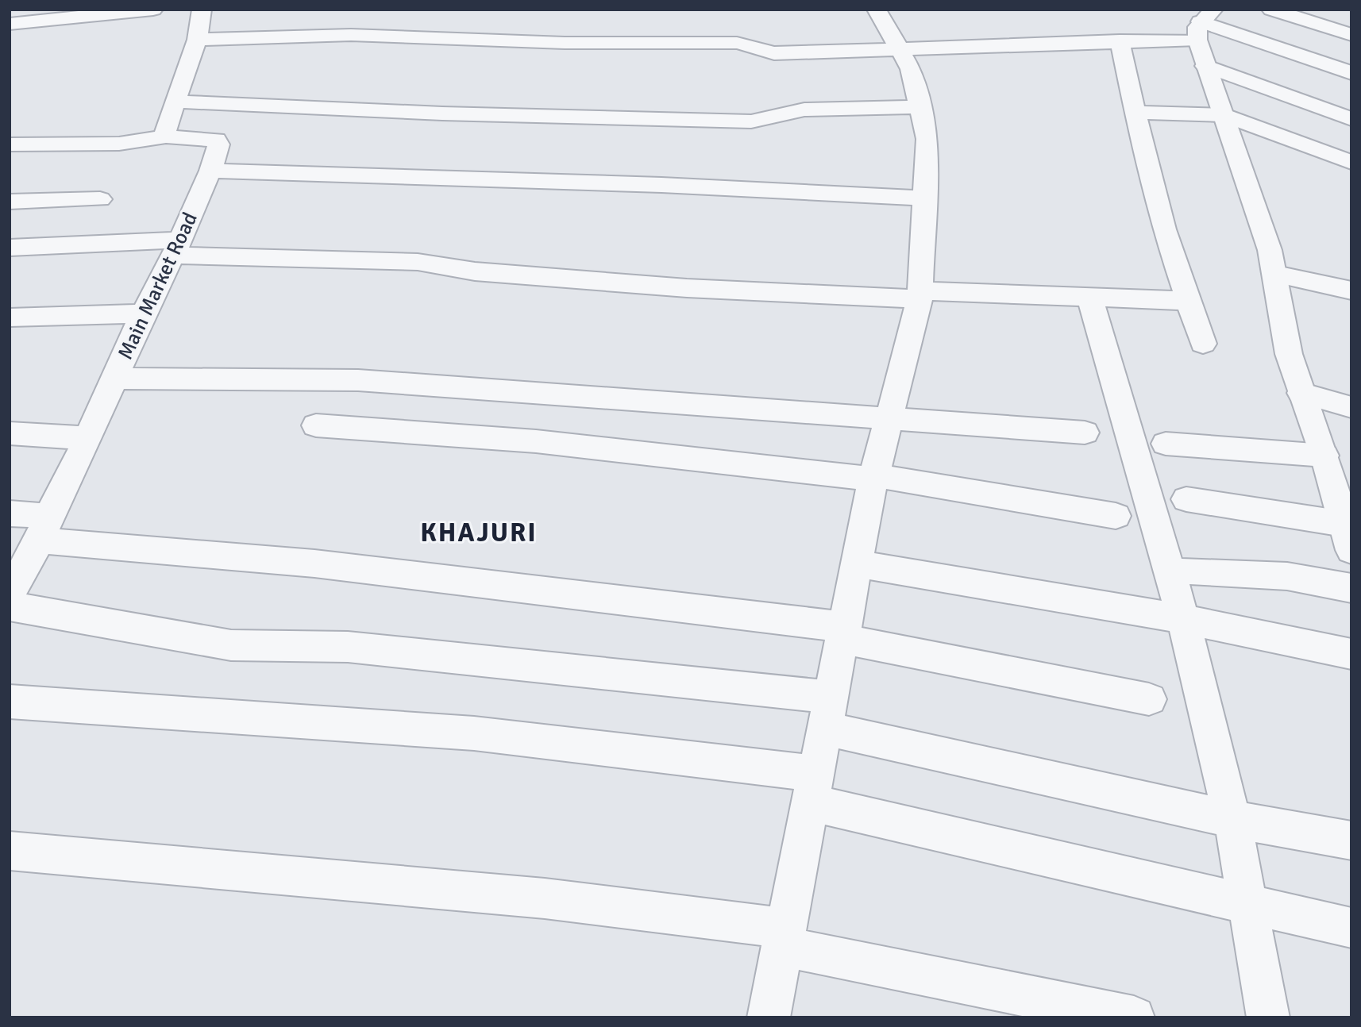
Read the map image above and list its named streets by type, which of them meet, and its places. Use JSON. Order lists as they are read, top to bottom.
{
  "streets": {
    "street": ["Main Market Road"]
  },
  "districts": ["KHAJURI"]
}
